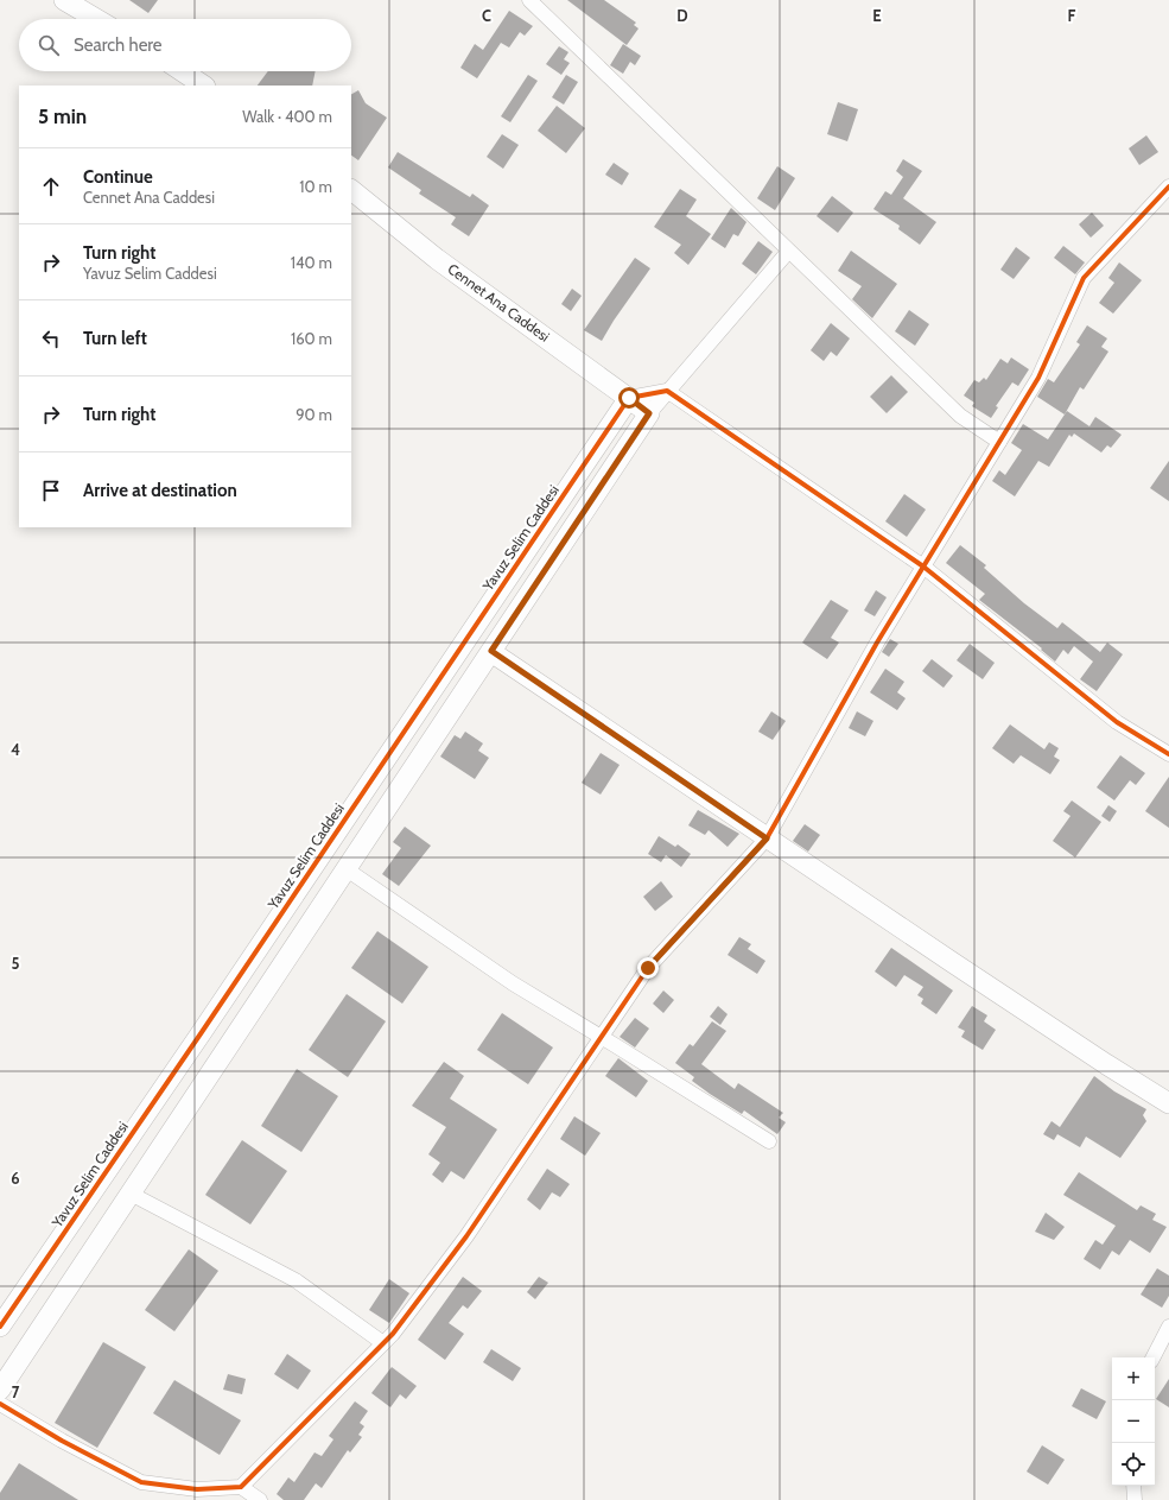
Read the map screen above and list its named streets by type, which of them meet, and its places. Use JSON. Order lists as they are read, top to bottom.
{
  "streets": {
    "street": ["Cennet Ana Caddesi", "Yavuz Selim Caddesi"]
  },
  "crossings": [
    ["Cennet Ana Caddesi", "Yavuz Selim Caddesi"]
  ],
  "page": {
    "search": "Search here",
    "heading": ["5 min", "Walk · 400 m"],
    "list": [
      ["Continue", "Cennet Ana Caddesi", "10 m"],
      ["Turn right", "Yavuz Selim Caddesi", "140 m"],
      ["Turn left", "160 m"],
      ["Turn right", "90 m"],
      "Arrive at destination"
    ],
    "map_buttons": ["+", "−"]
  },
  "grid": {
    "columns": [
      "C",
      "D",
      "E",
      "F"
    ],
    "rows": [
      "4",
      "5",
      "6",
      "7"
    ]
  }
}
